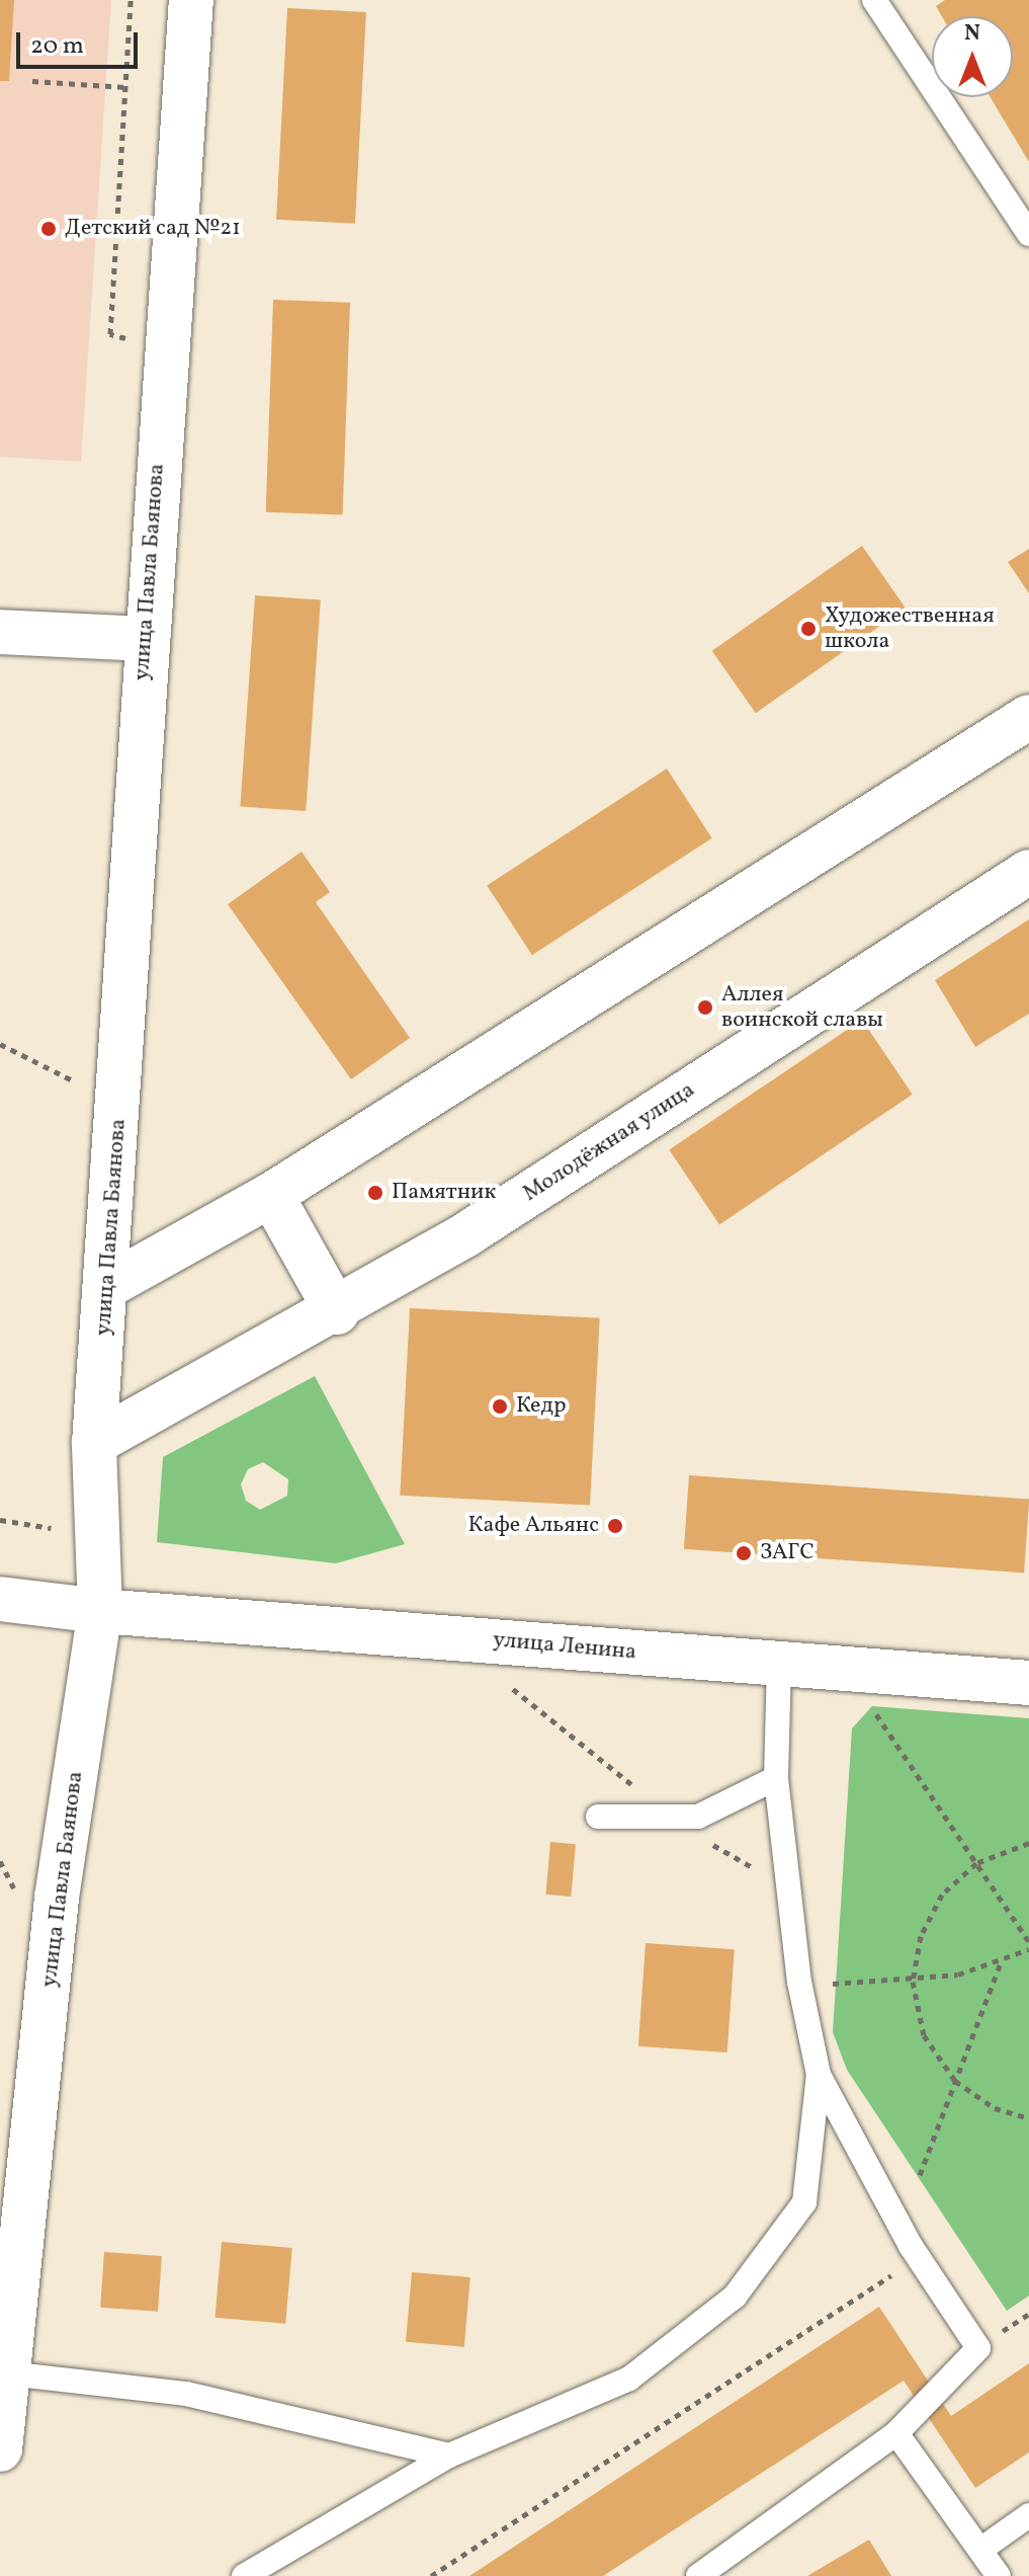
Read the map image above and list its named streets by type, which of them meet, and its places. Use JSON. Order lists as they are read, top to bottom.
{
  "streets": {
    "street": ["улица Павла Баянова", "Молодёжная улица", "улица Ленина"]
  },
  "crossings": [
    ["улица Павла Баянова", "Молодёжная улица"],
    ["улица Павла Баянова", "улица Ленина"]
  ],
  "places": [
    "Детский сад №21",
    "Художественная школа",
    "Аллея воинской славы",
    "Памятник",
    "Кедр",
    "Кафе Альянс",
    "ЗАГС"
  ],
  "scale_bar": "20 m",
  "north": "top"
}
